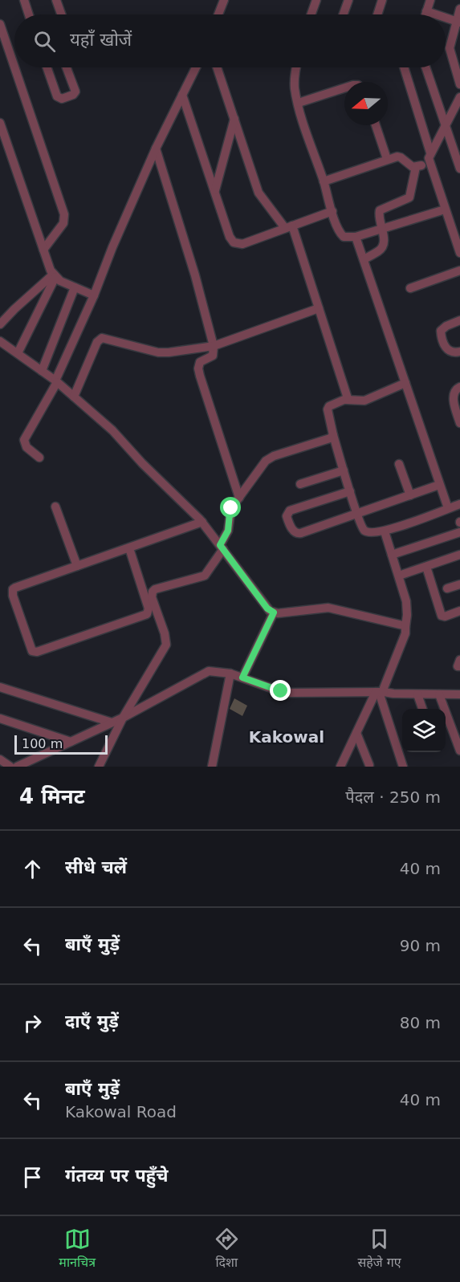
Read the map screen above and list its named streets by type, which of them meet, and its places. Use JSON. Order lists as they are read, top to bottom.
{
  "districts": ["Kakowal"],
  "scale_bar": "100 m",
  "north": "left",
  "page": {
    "search": "यहाँ खोजें",
    "scale": "100 m",
    "heading": ["4 मिनट", "पैदल · 250 m"],
    "list": [
      ["सीधे चलें", "40 m"],
      ["बाएँ मुड़ें", "90 m"],
      ["दाएँ मुड़ें", "80 m"],
      ["बाएँ मुड़ें", "Kakowal Road", "40 m"],
      "गंतव्य पर पहुँचे"
    ],
    "nav": ["मानचित्र", "दिशा", "सहेजे गए"]
  }
}
